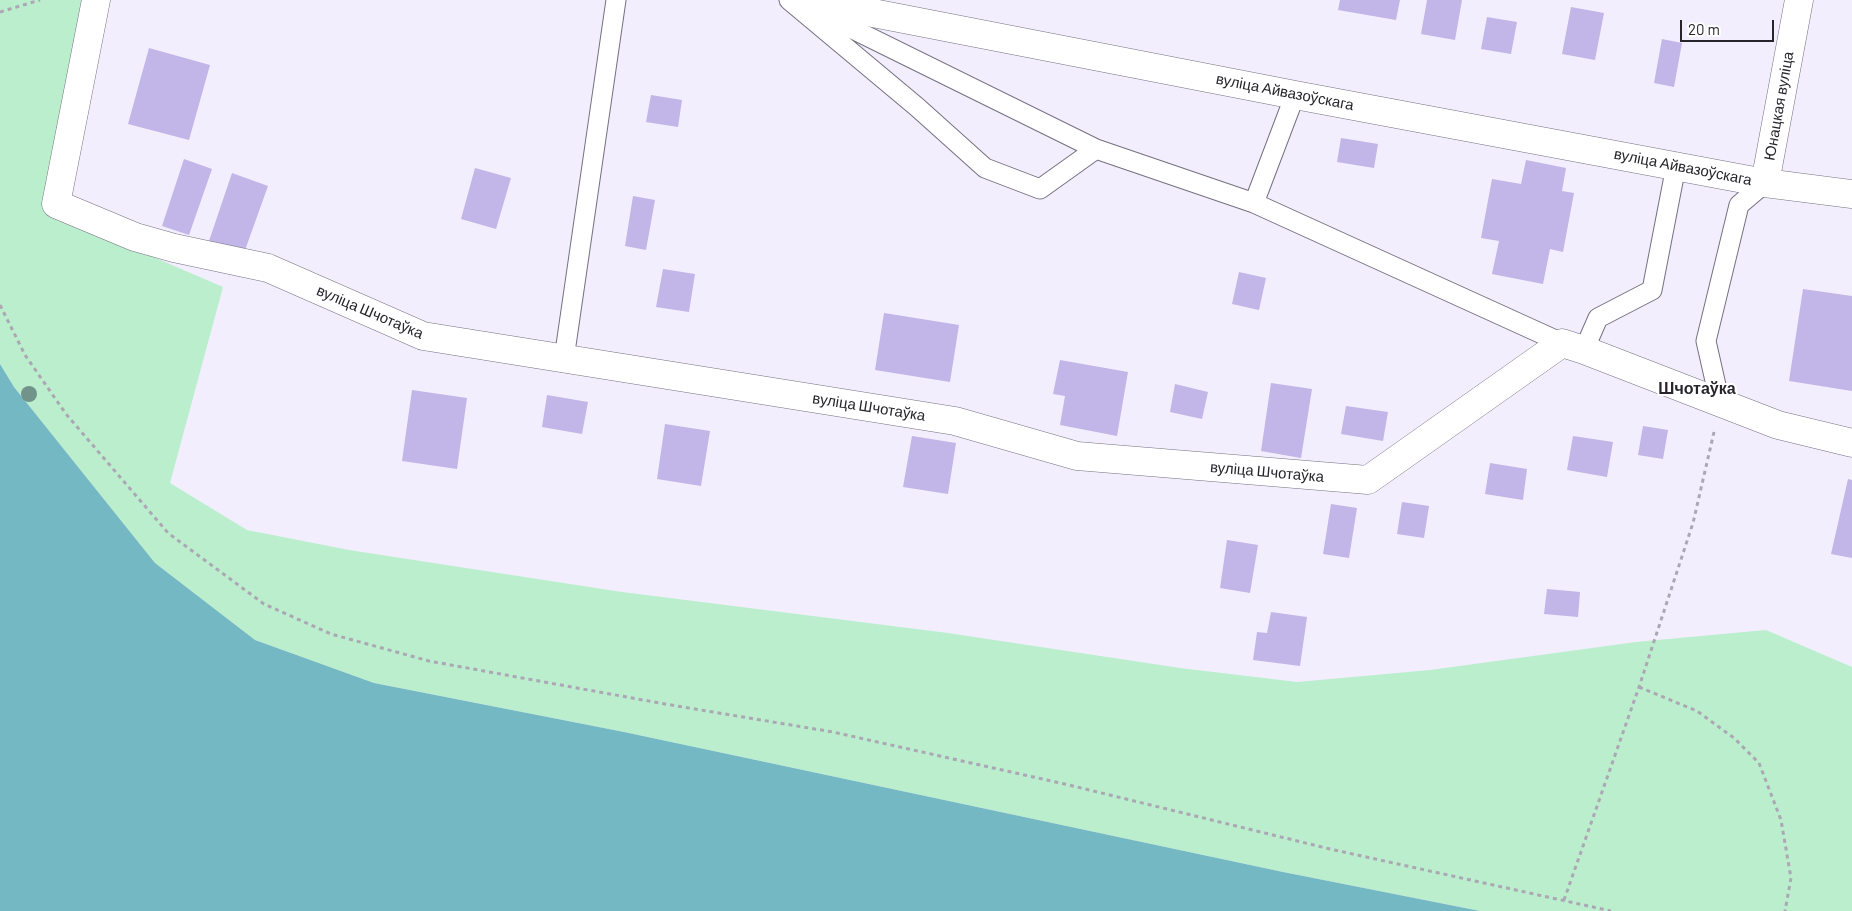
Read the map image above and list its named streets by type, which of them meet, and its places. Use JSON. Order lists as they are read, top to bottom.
{
  "streets": {
    "street": ["вуліца Айвазоўскага", "Юнацкая вуліца", "вуліца Шчотаўка"]
  },
  "crossings": [
    ["вуліца Айвазоўскага", "Юнацкая вуліца"]
  ],
  "districts": ["Шчотаўка"],
  "scale_bar": "20 m"
}
